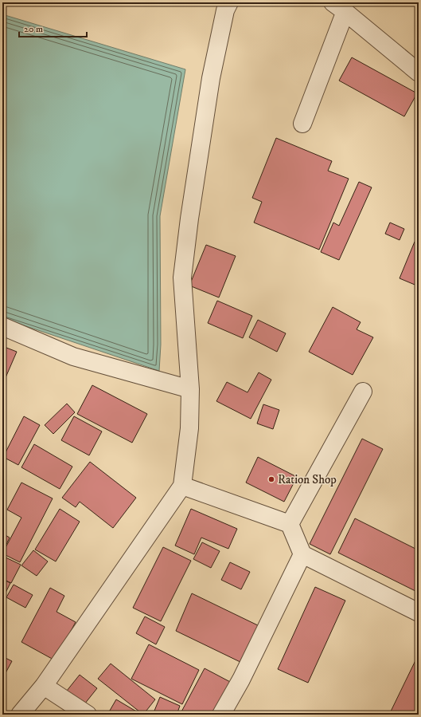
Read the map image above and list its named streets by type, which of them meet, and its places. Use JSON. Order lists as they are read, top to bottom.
{
  "places": ["Ration Shop"],
  "scale_bar": "20 m"
}
